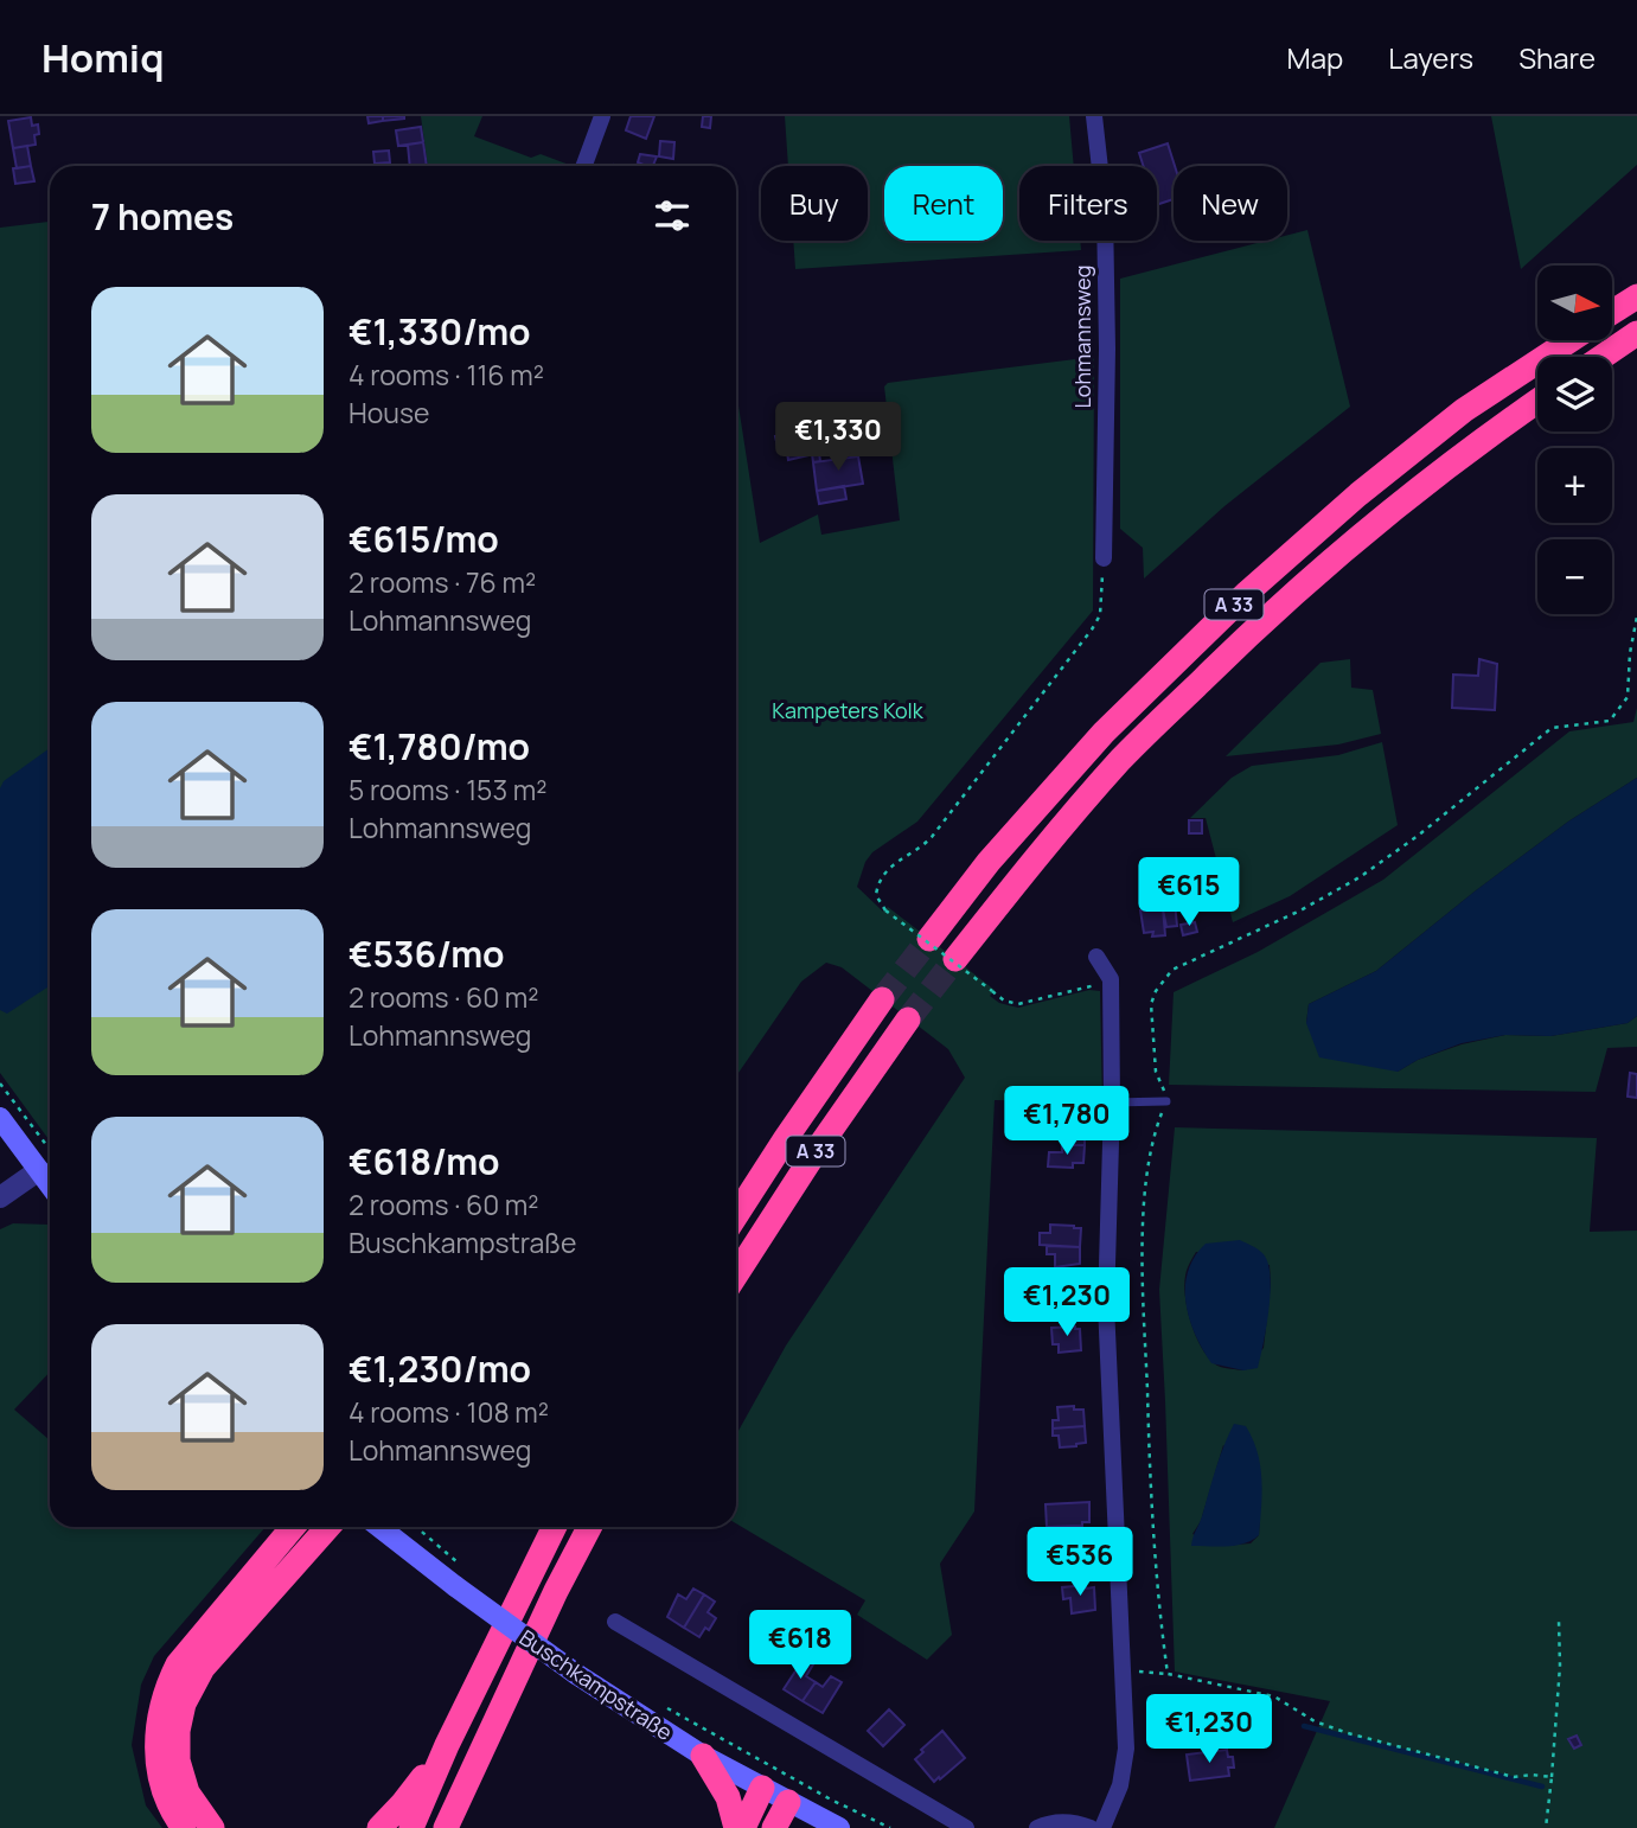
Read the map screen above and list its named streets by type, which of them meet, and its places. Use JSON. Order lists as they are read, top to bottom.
{
  "streets": {
    "highway": ["A 33"],
    "main road": ["Buschkampstraße"],
    "street": ["Lohmannsweg"]
  },
  "parks": ["Kampeters Kolk"],
  "north": "right",
  "page": {
    "header": "Homiq",
    "nav": ["Map", "Layers", "Share"],
    "chip": [
      "Buy",
      "Rent",
      "Filters",
      "New"
    ],
    "heading": "7 homes",
    "map_buttons": ["+", "−"],
    "list": [
      {
        "name": "€1,330/mo",
        "note": "4 rooms · 116 m² · House"
      },
      {
        "name": "€615/mo",
        "note": "2 rooms · 76 m² · Lohmannsweg"
      },
      {
        "name": "€1,780/mo",
        "note": "5 rooms · 153 m² · Lohmannsweg"
      },
      {
        "name": "€536/mo",
        "note": "2 rooms · 60 m² · Lohmannsweg"
      },
      {
        "name": "€618/mo",
        "note": "2 rooms · 60 m² · Buschkampstraße"
      },
      {
        "name": "€1,230/mo",
        "note": "4 rooms · 108 m² · Lohmannsweg"
      }
    ],
    "price": [
      "€1,330",
      "€615",
      "€1,780",
      "€1,230",
      "€536",
      "€618",
      "€1,230"
    ]
  }
}
